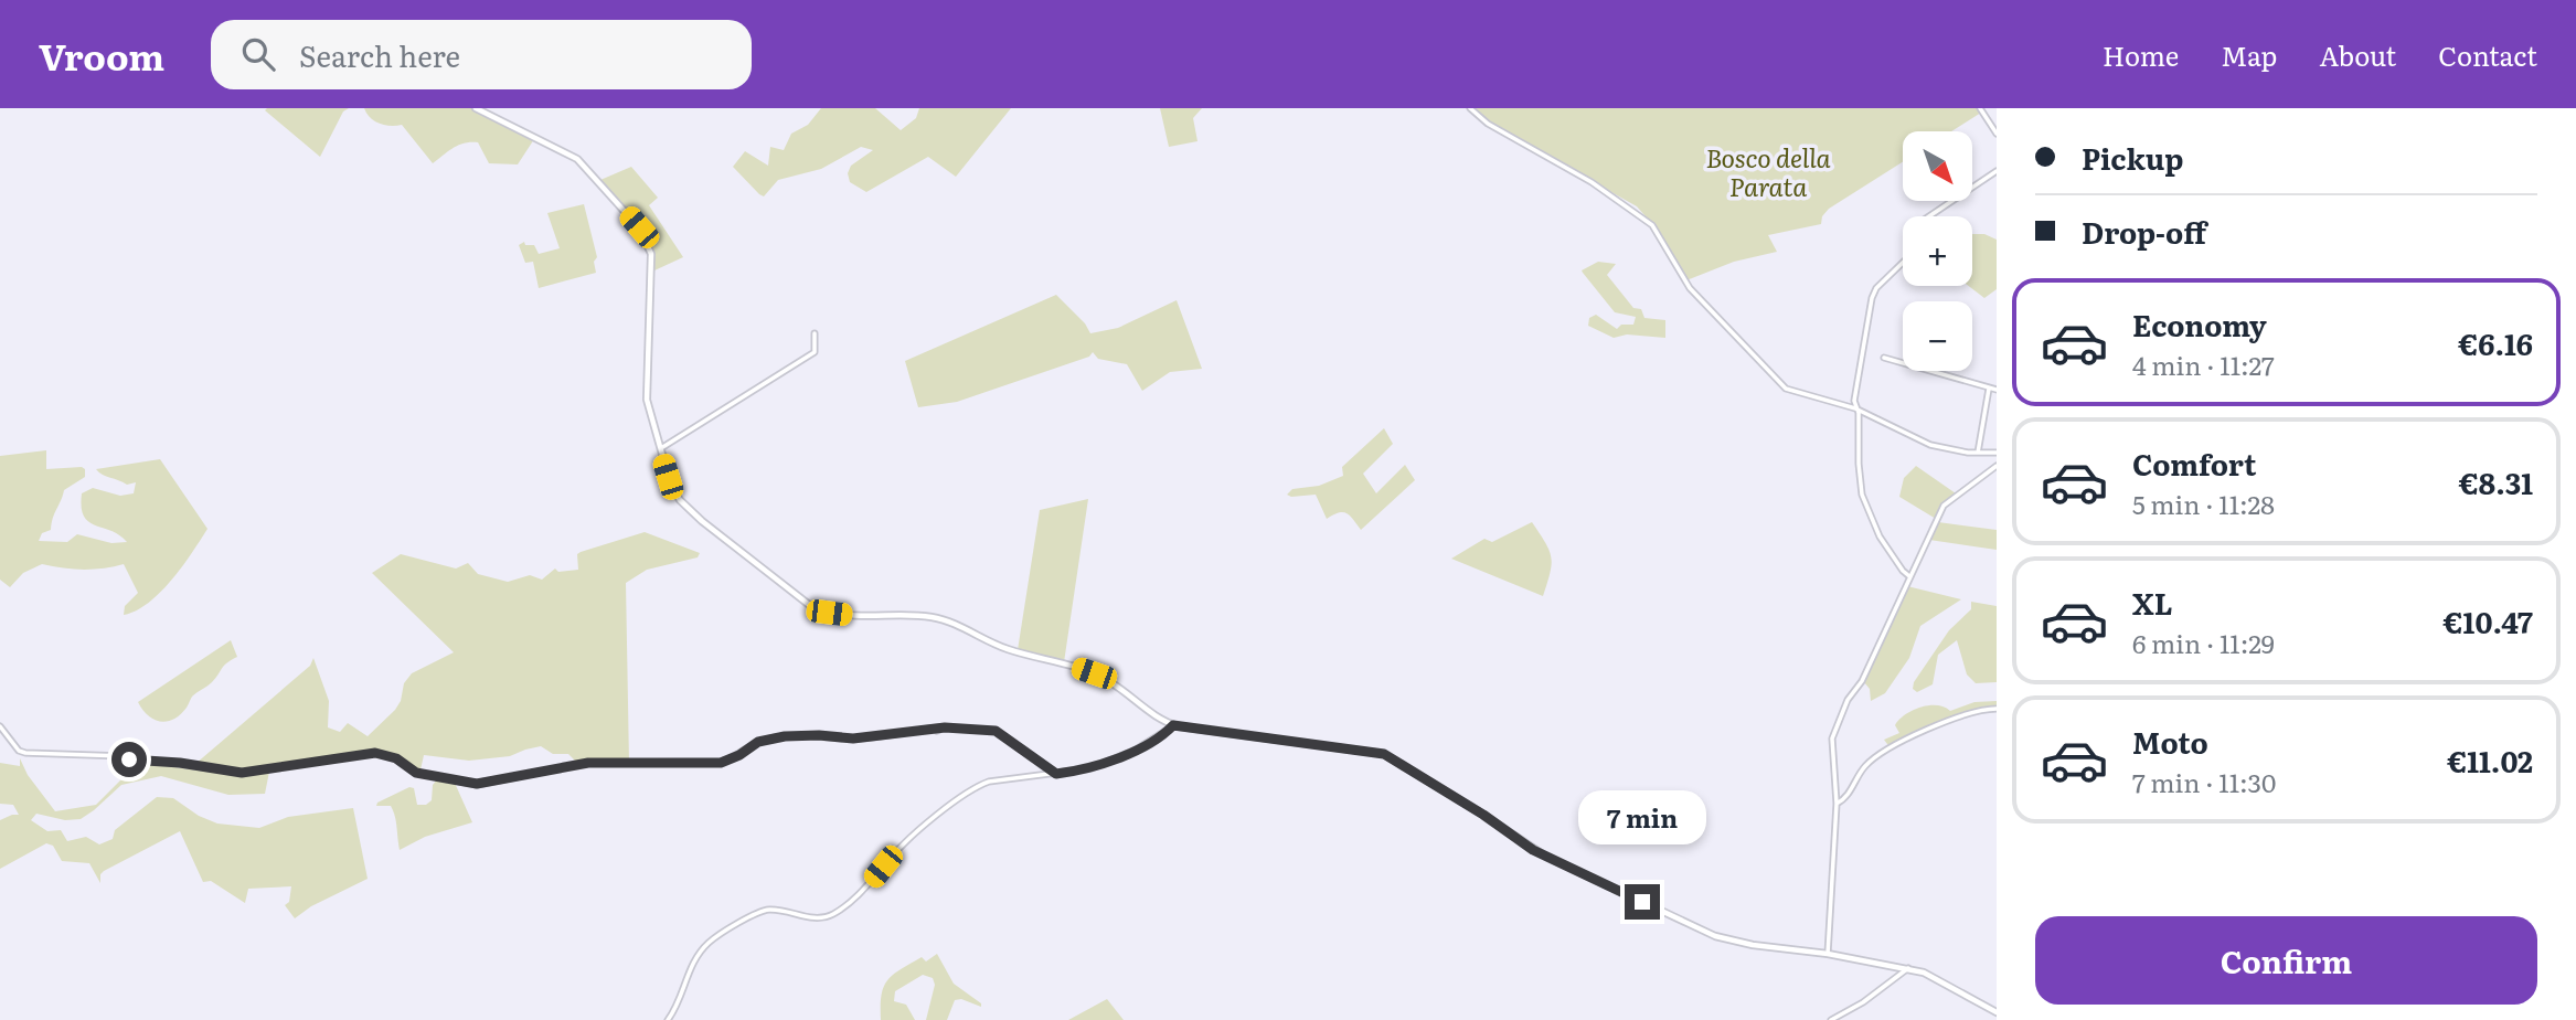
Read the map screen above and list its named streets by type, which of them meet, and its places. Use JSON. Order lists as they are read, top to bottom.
{
  "parks": ["Bosco della Parata"],
  "north": "bottom right",
  "page": {
    "header": "Vroom",
    "search": "Search here",
    "nav": [
      "Home",
      "Map",
      "About",
      "Contact"
    ],
    "banner": ["Pickup", "Drop-off"],
    "map_buttons": ["+", "−"],
    "list": [
      {
        "name": "Economy",
        "note": "4 min · 11:27",
        "value": "€6.16"
      },
      {
        "name": "Comfort",
        "note": "5 min · 11:28",
        "value": "€8.31"
      },
      {
        "name": "XL",
        "note": "6 min · 11:29",
        "value": "€10.47"
      },
      {
        "name": "Moto",
        "note": "7 min · 11:30",
        "value": "€11.02"
      }
    ],
    "bubble": "7 min",
    "buttons": "Confirm"
  }
}
